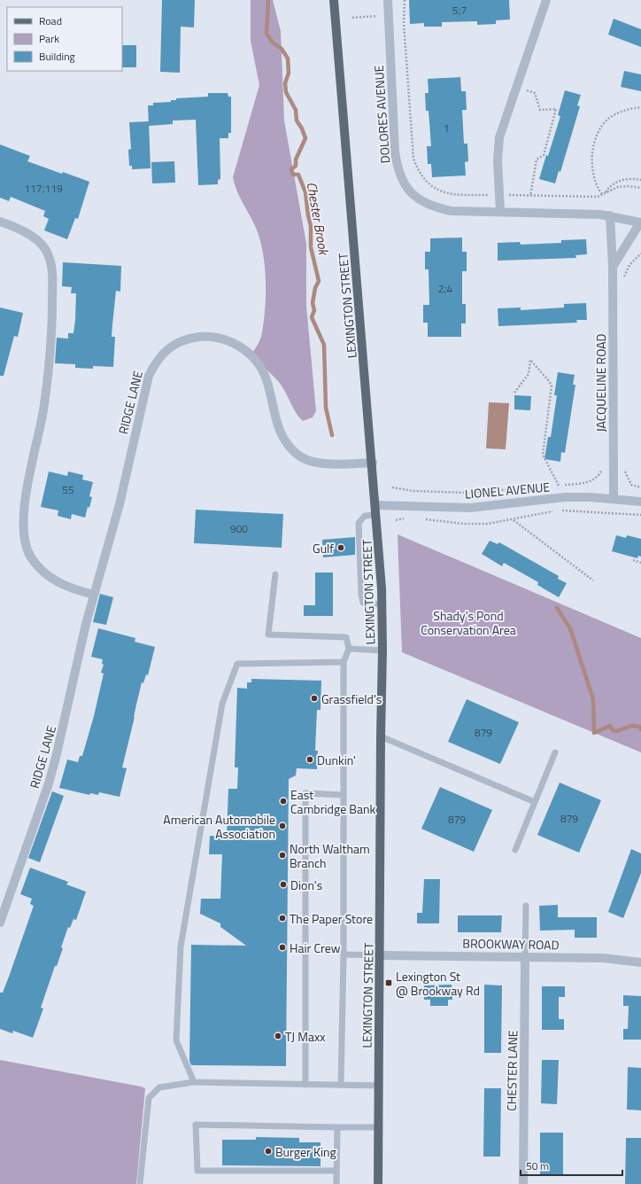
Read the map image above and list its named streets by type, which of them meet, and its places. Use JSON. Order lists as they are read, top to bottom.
{
  "streets": {
    "main road": ["LEXINGTON STREET"],
    "street": [
      "DOLORES AVENUE",
      "JACQUELINE ROAD",
      "RIDGE LANE",
      "LIONEL AVENUE",
      "BROOKWAY ROAD",
      "CHESTER LANE"
    ]
  },
  "crossings": [
    ["DOLORES AVENUE", "JACQUELINE ROAD"],
    ["LEXINGTON STREET", "RIDGE LANE"],
    ["LEXINGTON STREET", "LIONEL AVENUE"],
    ["LEXINGTON STREET", "BROOKWAY ROAD"],
    ["JACQUELINE ROAD", "LIONEL AVENUE"],
    ["BROOKWAY ROAD", "CHESTER LANE"]
  ],
  "water": ["Chester Brook"],
  "parks": ["Shady's Pond Conservation Area"],
  "places": {
    "other": [
      "Gulf",
      "Grassfield's",
      "Dunkin'",
      "East Cambridge Bank",
      "American Automobile Association",
      "North Waltham Branch",
      "Dion's",
      "The Paper Store",
      "Hair Crew",
      "TJ Maxx",
      "Burger King"
    ],
    "transit": ["Lexington St @ Brookway Rd"]
  },
  "house_numbers": [
    "5;7",
    "1",
    "117;119",
    "2;4",
    "55",
    "900",
    "879",
    "879",
    "879"
  ],
  "legend": ["Road", "Park", "Building"],
  "scale_bar": "50 m"
}
